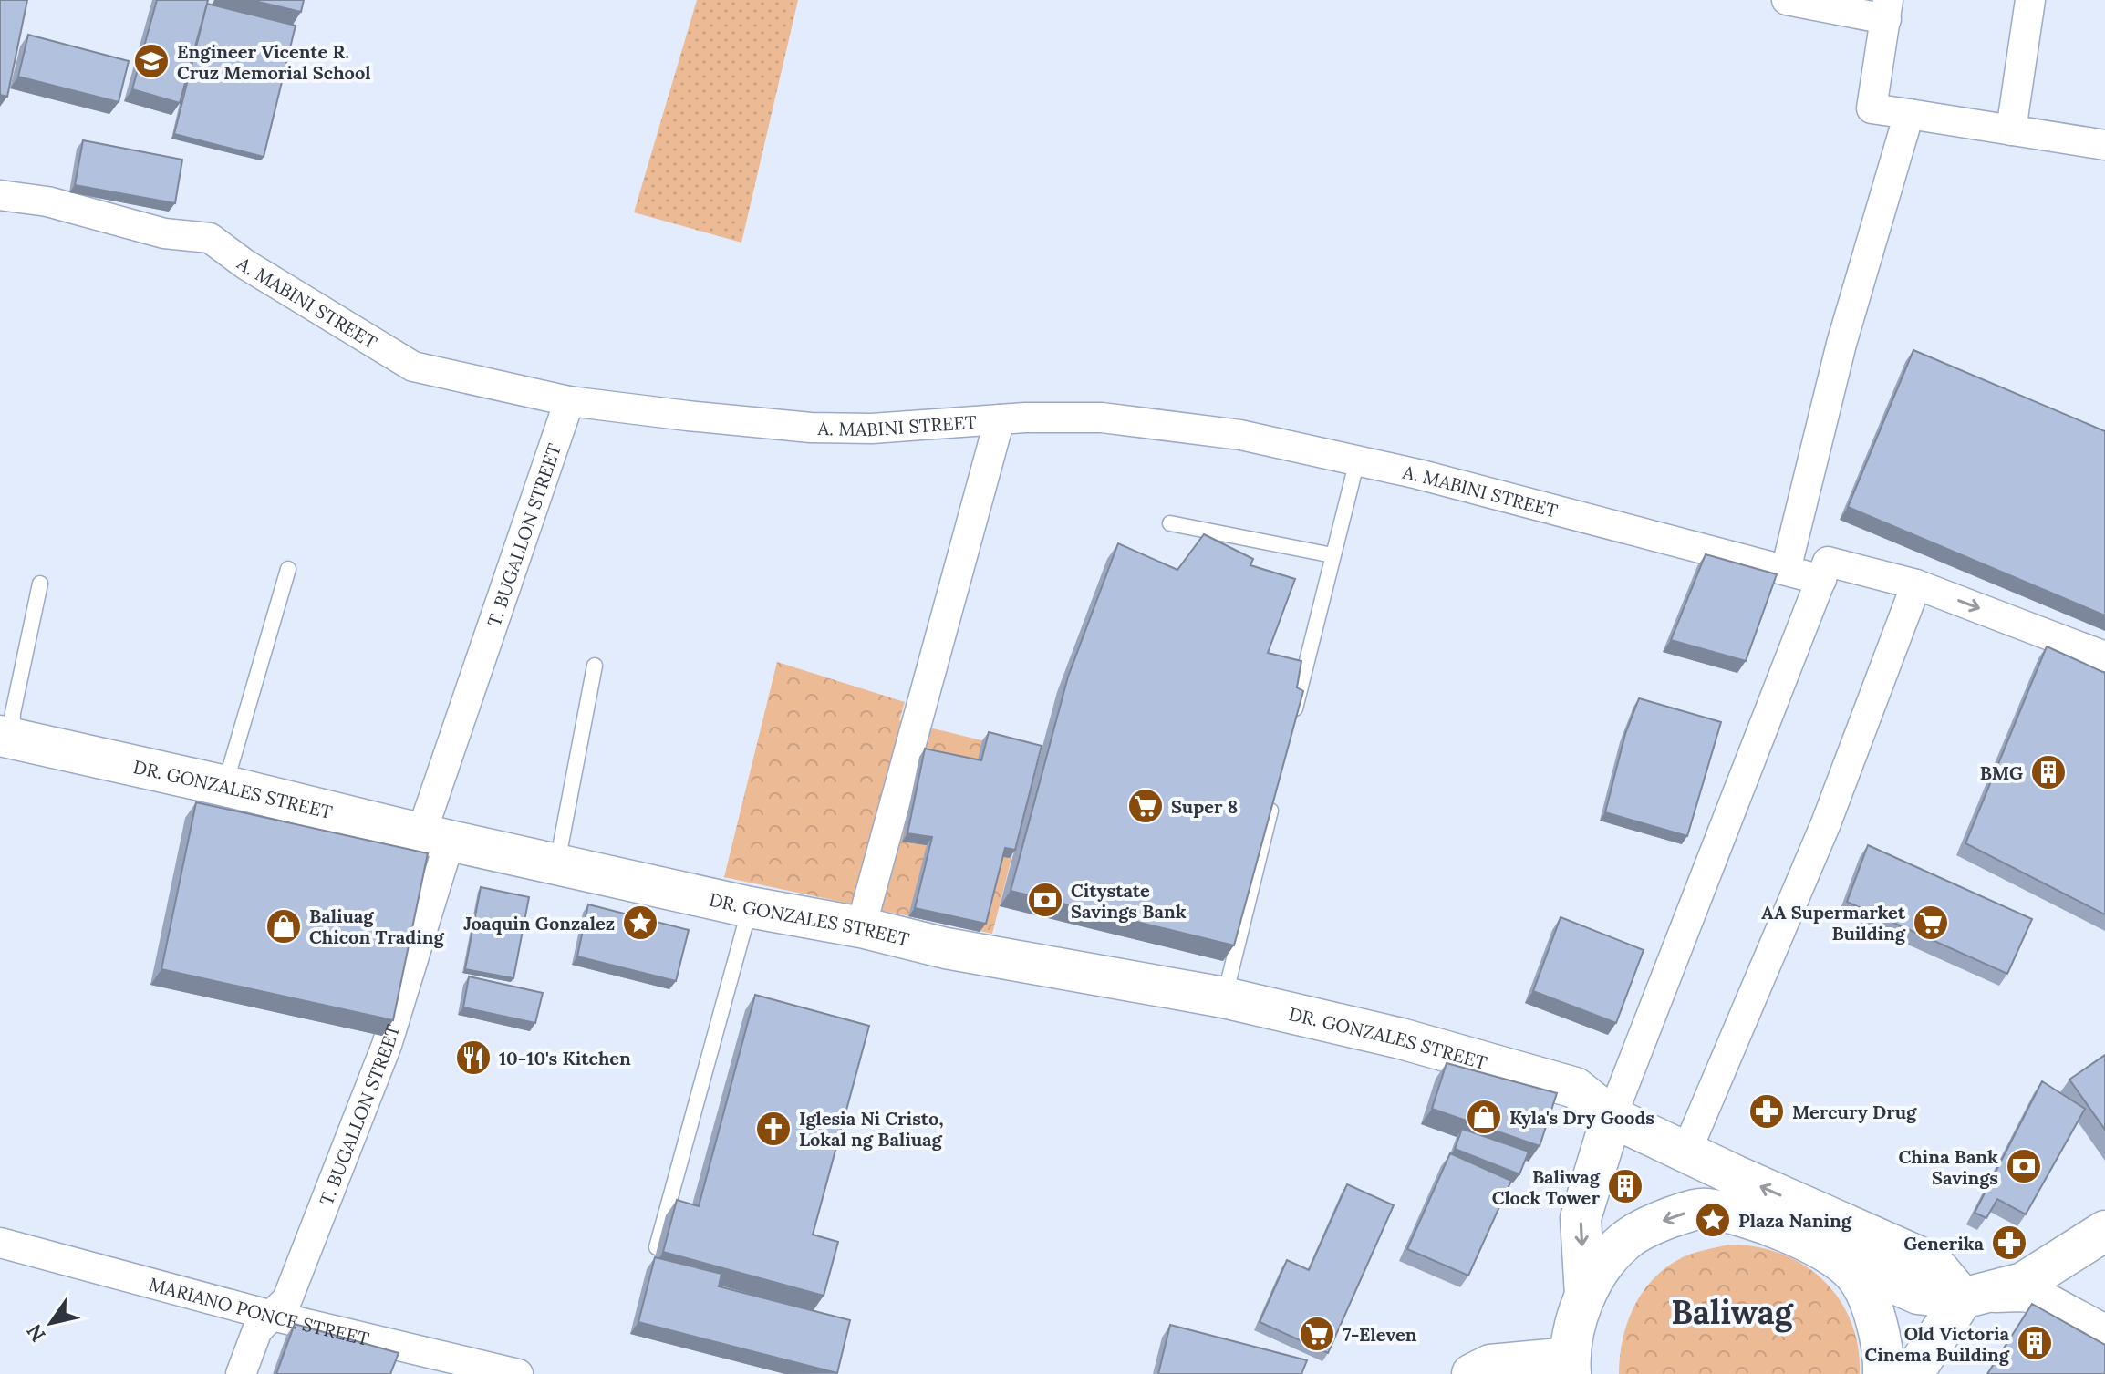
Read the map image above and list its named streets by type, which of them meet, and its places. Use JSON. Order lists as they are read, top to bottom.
{
  "streets": {
    "main road": ["DR. GONZALES STREET"],
    "street": ["A. MABINI STREET", "T. BUGALLON STREET", "MARIANO PONCE STREET"]
  },
  "crossings": [
    ["A. MABINI STREET", "T. BUGALLON STREET"],
    ["T. BUGALLON STREET", "DR. GONZALES STREET"],
    ["T. BUGALLON STREET", "MARIANO PONCE STREET"]
  ],
  "districts": ["Baliwag"],
  "places": {
    "school or university": ["Engineer Vicente R. Cruz Memorial School"],
    "building": ["BMG", "Baliwag Clock Tower", "Old Victoria Cinema Building"],
    "supermarket": ["Super 8", "AA Supermarket Building", "7-Eleven"],
    "bank": ["Citystate Savings Bank", "China Bank Savings"],
    "place": ["Joaquin Gonzalez", "Plaza Naning"],
    "shop": ["Baliuag Chicon Trading", "Kyla's Dry Goods"],
    "restaurant": ["10-10's Kitchen"],
    "pharmacy": ["Mercury Drug", "Generika"],
    "church": ["Iglesia Ni Cristo, Lokal ng Baliuag"]
  },
  "north": "bottom left"
}
